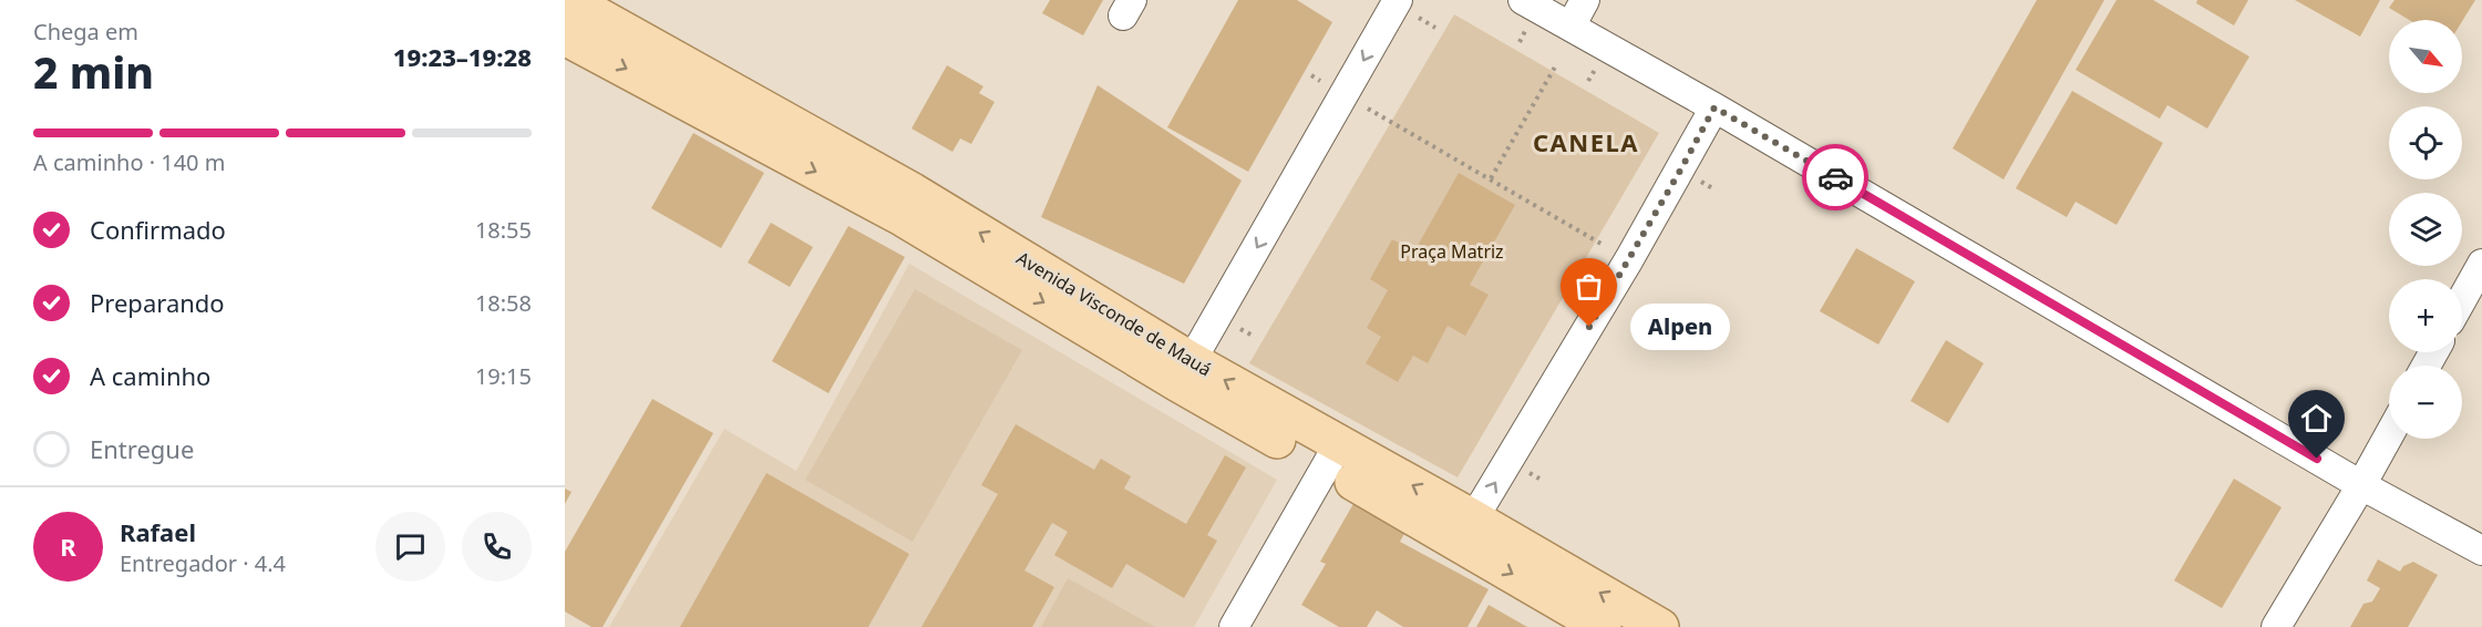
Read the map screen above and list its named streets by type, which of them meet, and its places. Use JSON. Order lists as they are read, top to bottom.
{
  "streets": {
    "main road": ["Avenida Visconde de Mauá"]
  },
  "districts": ["CANELA"],
  "parks": ["Praça Matriz"],
  "places": ["Alpen"],
  "north": "bottom right",
  "page": {
    "heading": ["2 min", "Chega em", "19:23–19:28"],
    "panel": ["Rafael", "Entregador · 4.4"],
    "map_buttons": ["+", "−"],
    "bar": "A caminho · 140 m",
    "list": [
      ["Confirmado", "18:55"],
      ["Preparando", "18:58"],
      ["A caminho", "19:15"],
      "Entregue"
    ],
    "bubble": "Alpen",
    "round": "R"
  }
}
